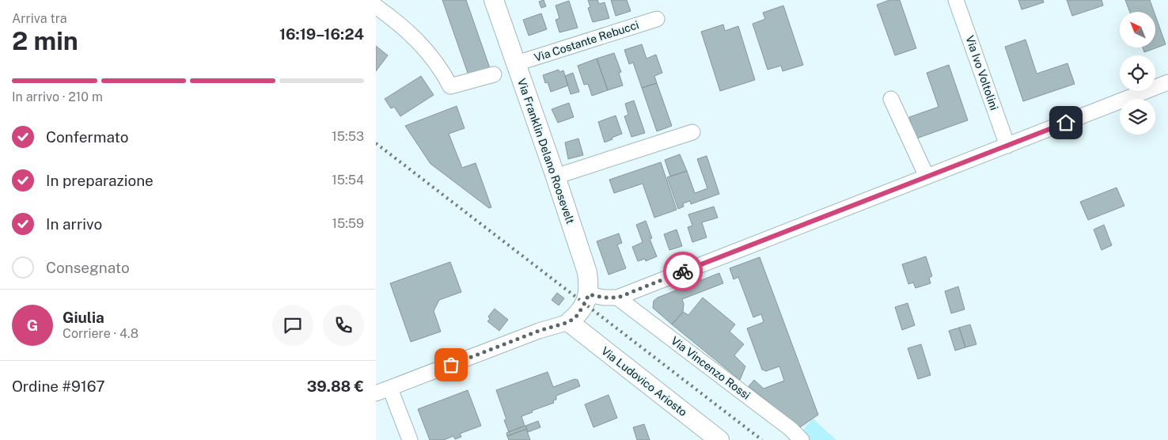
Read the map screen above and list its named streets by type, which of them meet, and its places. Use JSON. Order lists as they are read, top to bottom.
{
  "streets": {
    "main road": ["Via Franklin Delano Roosevelt", "Via Ludovico Ariosto"],
    "street": ["Via Costante Rebucci", "Via Ivo Voltolini", "Via Vincenzo Rossi"]
  },
  "crossings": [
    ["Via Costante Rebucci", "Via Franklin Delano Roosevelt"]
  ],
  "north": "top left",
  "page": {
    "heading": ["2 min", "Arriva tra", "16:19–16:24"],
    "panel": [
      "Giulia",
      "Corriere · 4.8",
      "Ordine #9167",
      "39.88 €"
    ],
    "bar": "In arrivo · 210 m",
    "list": [
      ["Confermato", "15:53"],
      ["In preparazione", "15:54"],
      ["In arrivo", "15:59"],
      "Consegnato"
    ],
    "round": "G"
  }
}
